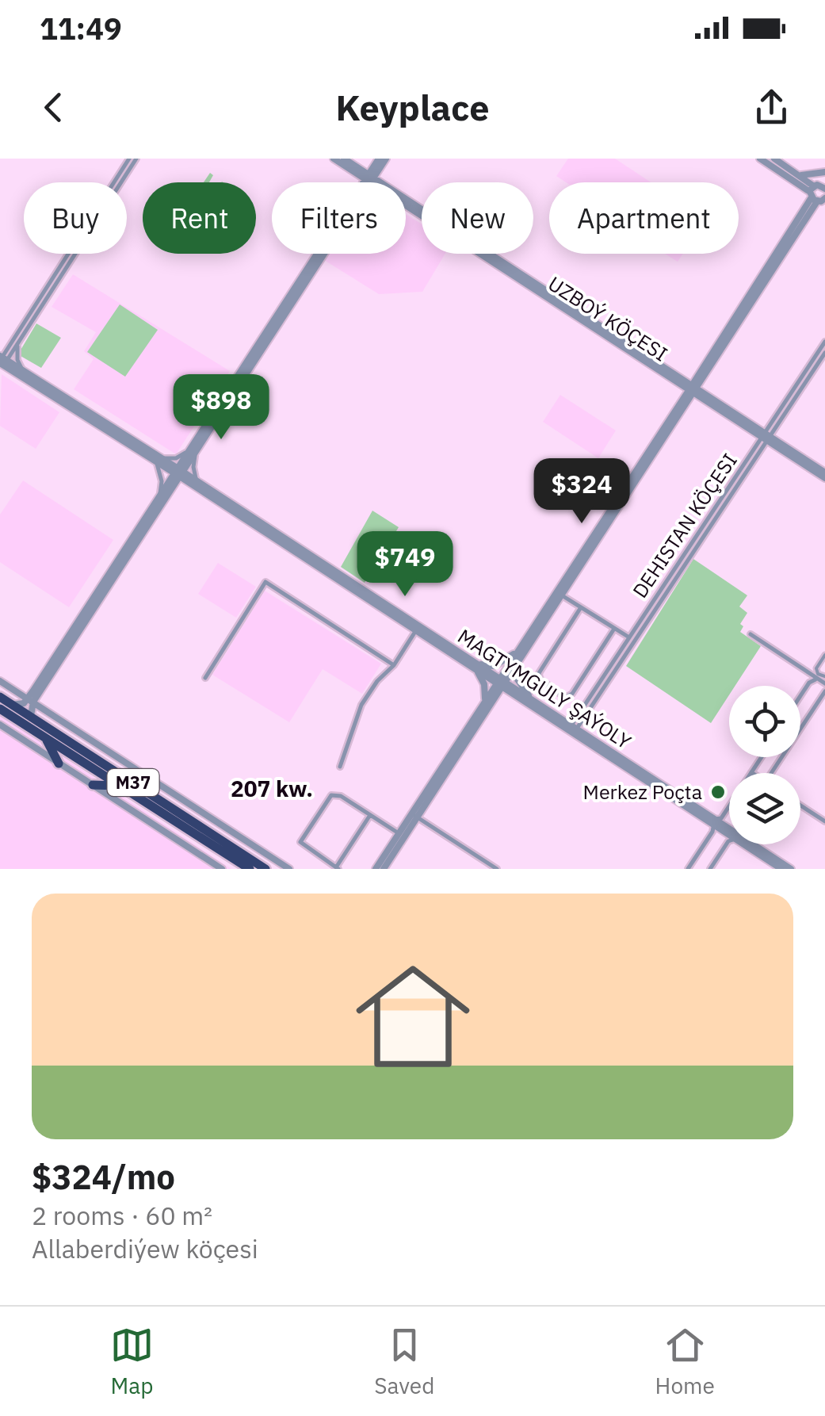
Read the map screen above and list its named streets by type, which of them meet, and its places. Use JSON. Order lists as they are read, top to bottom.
{
  "streets": {
    "highway": ["M37"],
    "street": ["UZBOÝ KÖÇESI", "DEHISTAN KÖÇESI", "MAGTYMGULY ŞAÝOLY"]
  },
  "crossings": [
    ["UZBOÝ KÖÇESI", "DEHISTAN KÖÇESI"],
    ["DEHISTAN KÖÇESI", "MAGTYMGULY ŞAÝOLY"]
  ],
  "districts": ["207 kw."],
  "places": ["Merkez Poçta"],
  "page": {
    "status": "11:49",
    "header": "Keyplace",
    "chip": [
      "Buy",
      "Rent",
      "Filters",
      "New",
      "Apartment"
    ],
    "price": ["$898", "$324", "$749"],
    "list": [
      {
        "name": "$324/mo",
        "note": "2 rooms · 60 m² · Allaberdiýew köçesi"
      }
    ],
    "tabs": ["Map", "Saved", "Home"]
  }
}
